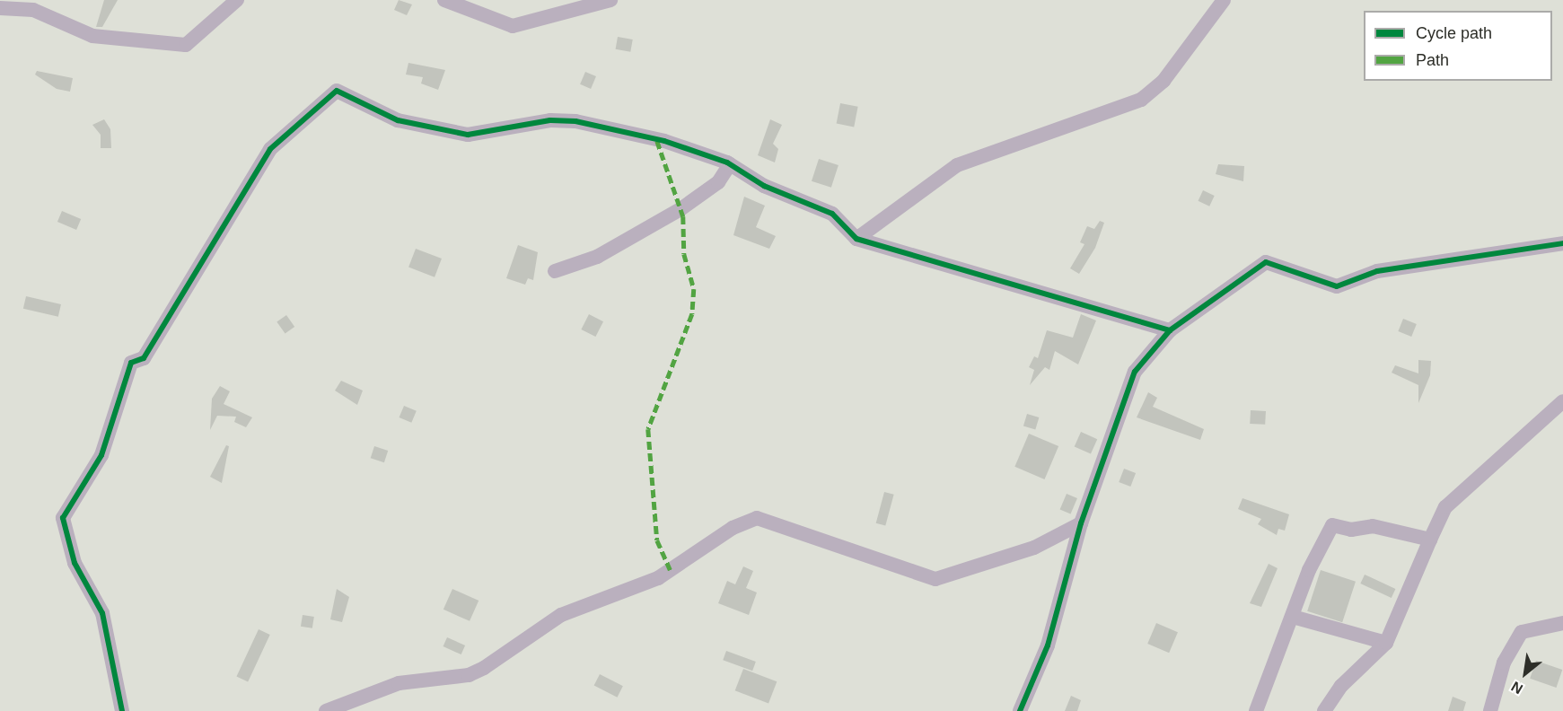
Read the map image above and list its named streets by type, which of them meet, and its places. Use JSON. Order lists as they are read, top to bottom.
{
  "legend": ["Cycle path", "Path"],
  "north": "bottom left"
}
